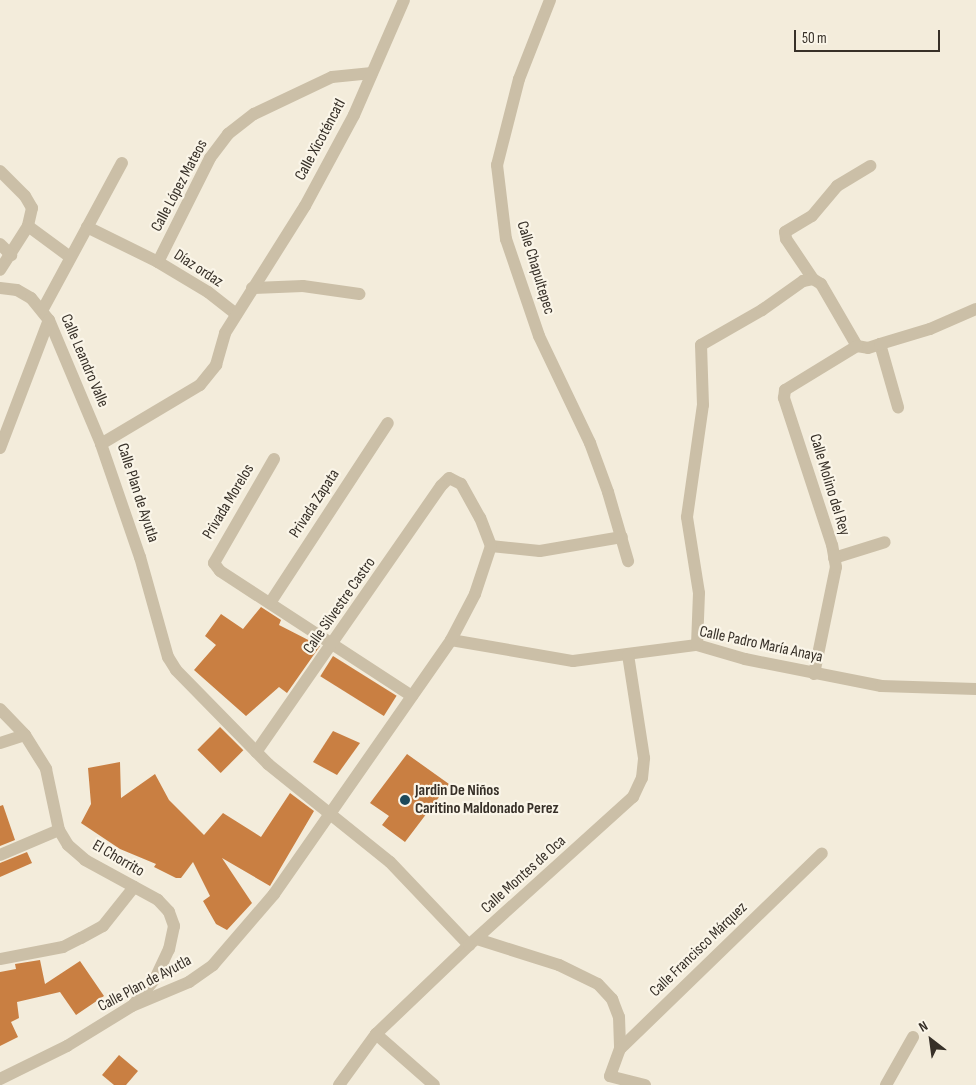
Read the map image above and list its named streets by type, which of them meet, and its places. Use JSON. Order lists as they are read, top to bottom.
{
  "streets": {
    "street": [
      "Calle Xicoténcatl",
      "Calle López Mateos",
      "Calle Chapultepec",
      "Díaz ordaz",
      "Calle Leandro Valle",
      "Calle Molino del Rey",
      "Calle Plan de Ayutla",
      "Privada Morelos",
      "Privada Zapata",
      "Calle Silvestre Castro",
      "Calle Padro María Anaya",
      "El Chorrito",
      "Calle Montes de Oca",
      "Calle Francisco Márquez"
    ]
  },
  "crossings": [
    ["Calle Xicoténcatl", "Calle López Mateos"],
    ["Calle Xicoténcatl", "Calle Plan de Ayutla"],
    ["Calle López Mateos", "Díaz ordaz"],
    ["Díaz ordaz", "Calle Plan de Ayutla"],
    ["Calle Leandro Valle", "Calle Plan de Ayutla"],
    ["Calle Molino del Rey", "Calle Padro María Anaya"],
    ["Calle Plan de Ayutla", "Calle Silvestre Castro"],
    ["Calle Plan de Ayutla", "Calle Padro María Anaya"],
    ["Calle Plan de Ayutla", "El Chorrito"],
    ["Calle Plan de Ayutla", "Calle Montes de Oca"],
    ["Calle Plan de Ayutla", "Calle Francisco Márquez"],
    ["Privada Morelos", "Privada Zapata"],
    ["Calle Padro María Anaya", "Calle Montes de Oca"]
  ],
  "places": ["Jardin De Niños Caritino Maldonado Perez"],
  "scale_bar": "50 m",
  "north": "top left"
}
